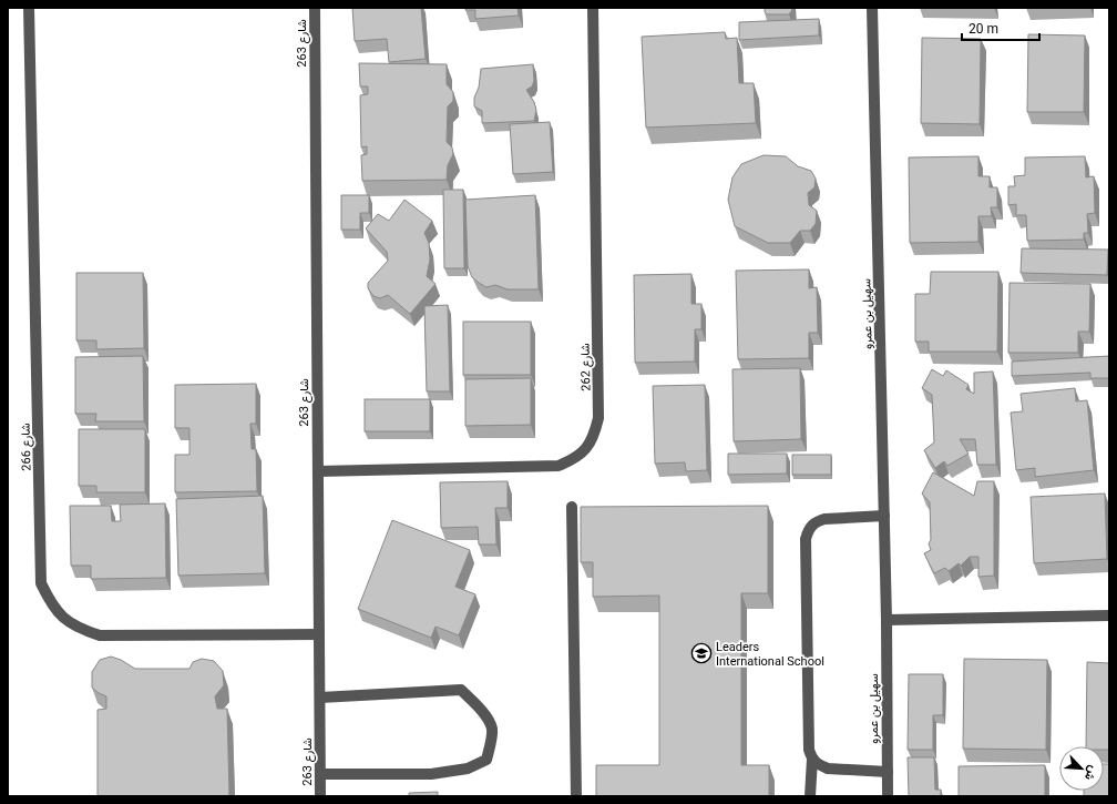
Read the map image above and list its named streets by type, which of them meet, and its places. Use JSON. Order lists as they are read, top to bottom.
{
  "streets": {
    "street": [
      "شارع 263",
      "سهيل بن عمرو",
      "شارع 262",
      "شارع 266"
    ]
  },
  "crossings": [
    ["شارع 263", "شارع 262"],
    ["شارع 263", "شارع 266"]
  ],
  "places": {
    "school or university": ["Leaders International School"]
  },
  "scale_bar": "20 m",
  "north": "bottom right"
}
